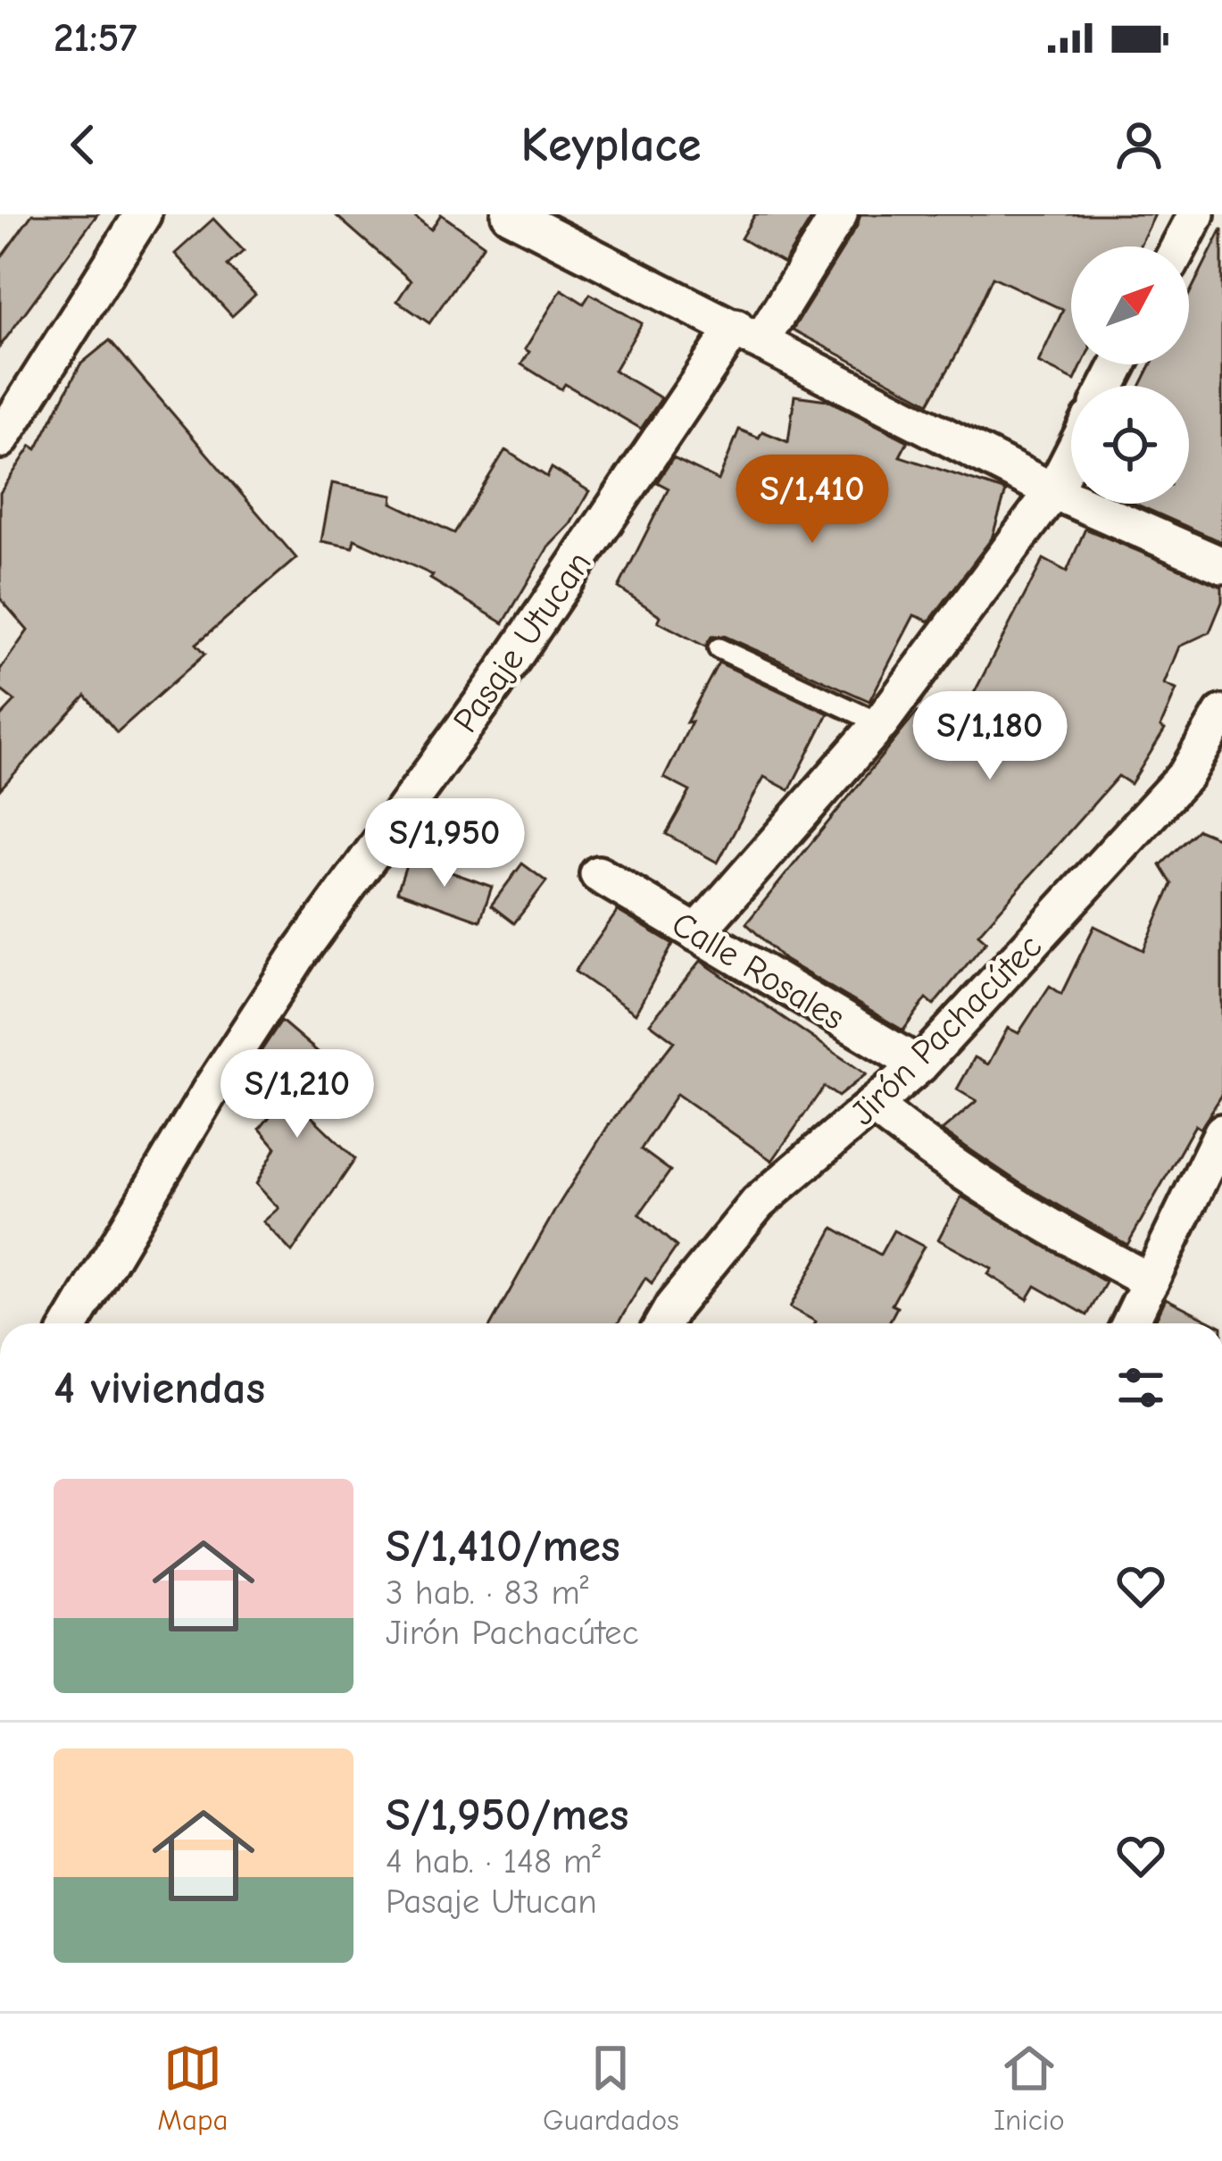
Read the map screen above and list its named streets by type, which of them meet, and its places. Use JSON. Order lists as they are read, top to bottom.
{
  "streets": {
    "street": ["Pasaje Utucan", "Calle Rosales", "Jirón Pachacútec"]
  },
  "crossings": [
    ["Calle Rosales", "Jirón Pachacútec"]
  ],
  "north": "top right",
  "page": {
    "status": "21:57",
    "header": "Keyplace",
    "price": [
      "S/1,410",
      "S/1,180",
      "S/1,950",
      "S/1,210"
    ],
    "heading": "4 viviendas",
    "list": [
      {
        "name": "S/1,410/mes",
        "note": "3 hab. · 83 m² · Jirón Pachacútec"
      },
      {
        "name": "S/1,950/mes",
        "note": "4 hab. · 148 m² · Pasaje Utucan"
      }
    ],
    "tabs": ["Mapa", "Guardados", "Inicio"]
  }
}
